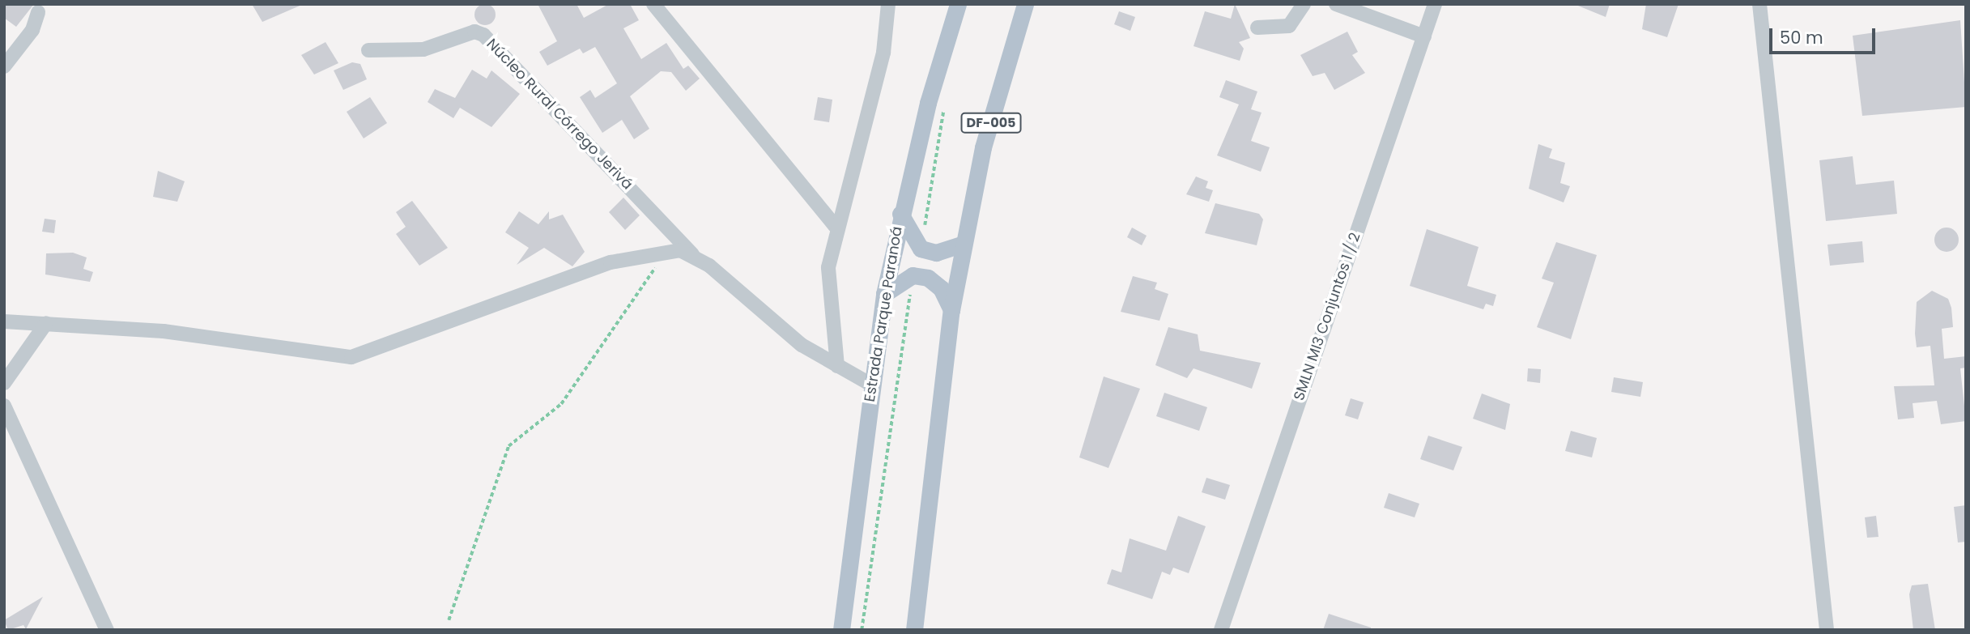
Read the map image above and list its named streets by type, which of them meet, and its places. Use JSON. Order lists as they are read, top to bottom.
{
  "streets": {
    "main road": ["DF-005", "Estrada Parque Paranoá"],
    "street": ["Núcleo Rural Córrego Jerivá", "SMLN MI3 Conjuntos 1 / 2"]
  },
  "crossings": [
    ["Núcleo Rural Córrego Jerivá", "Estrada Parque Paranoá"]
  ],
  "scale_bar": "50 m"
}
